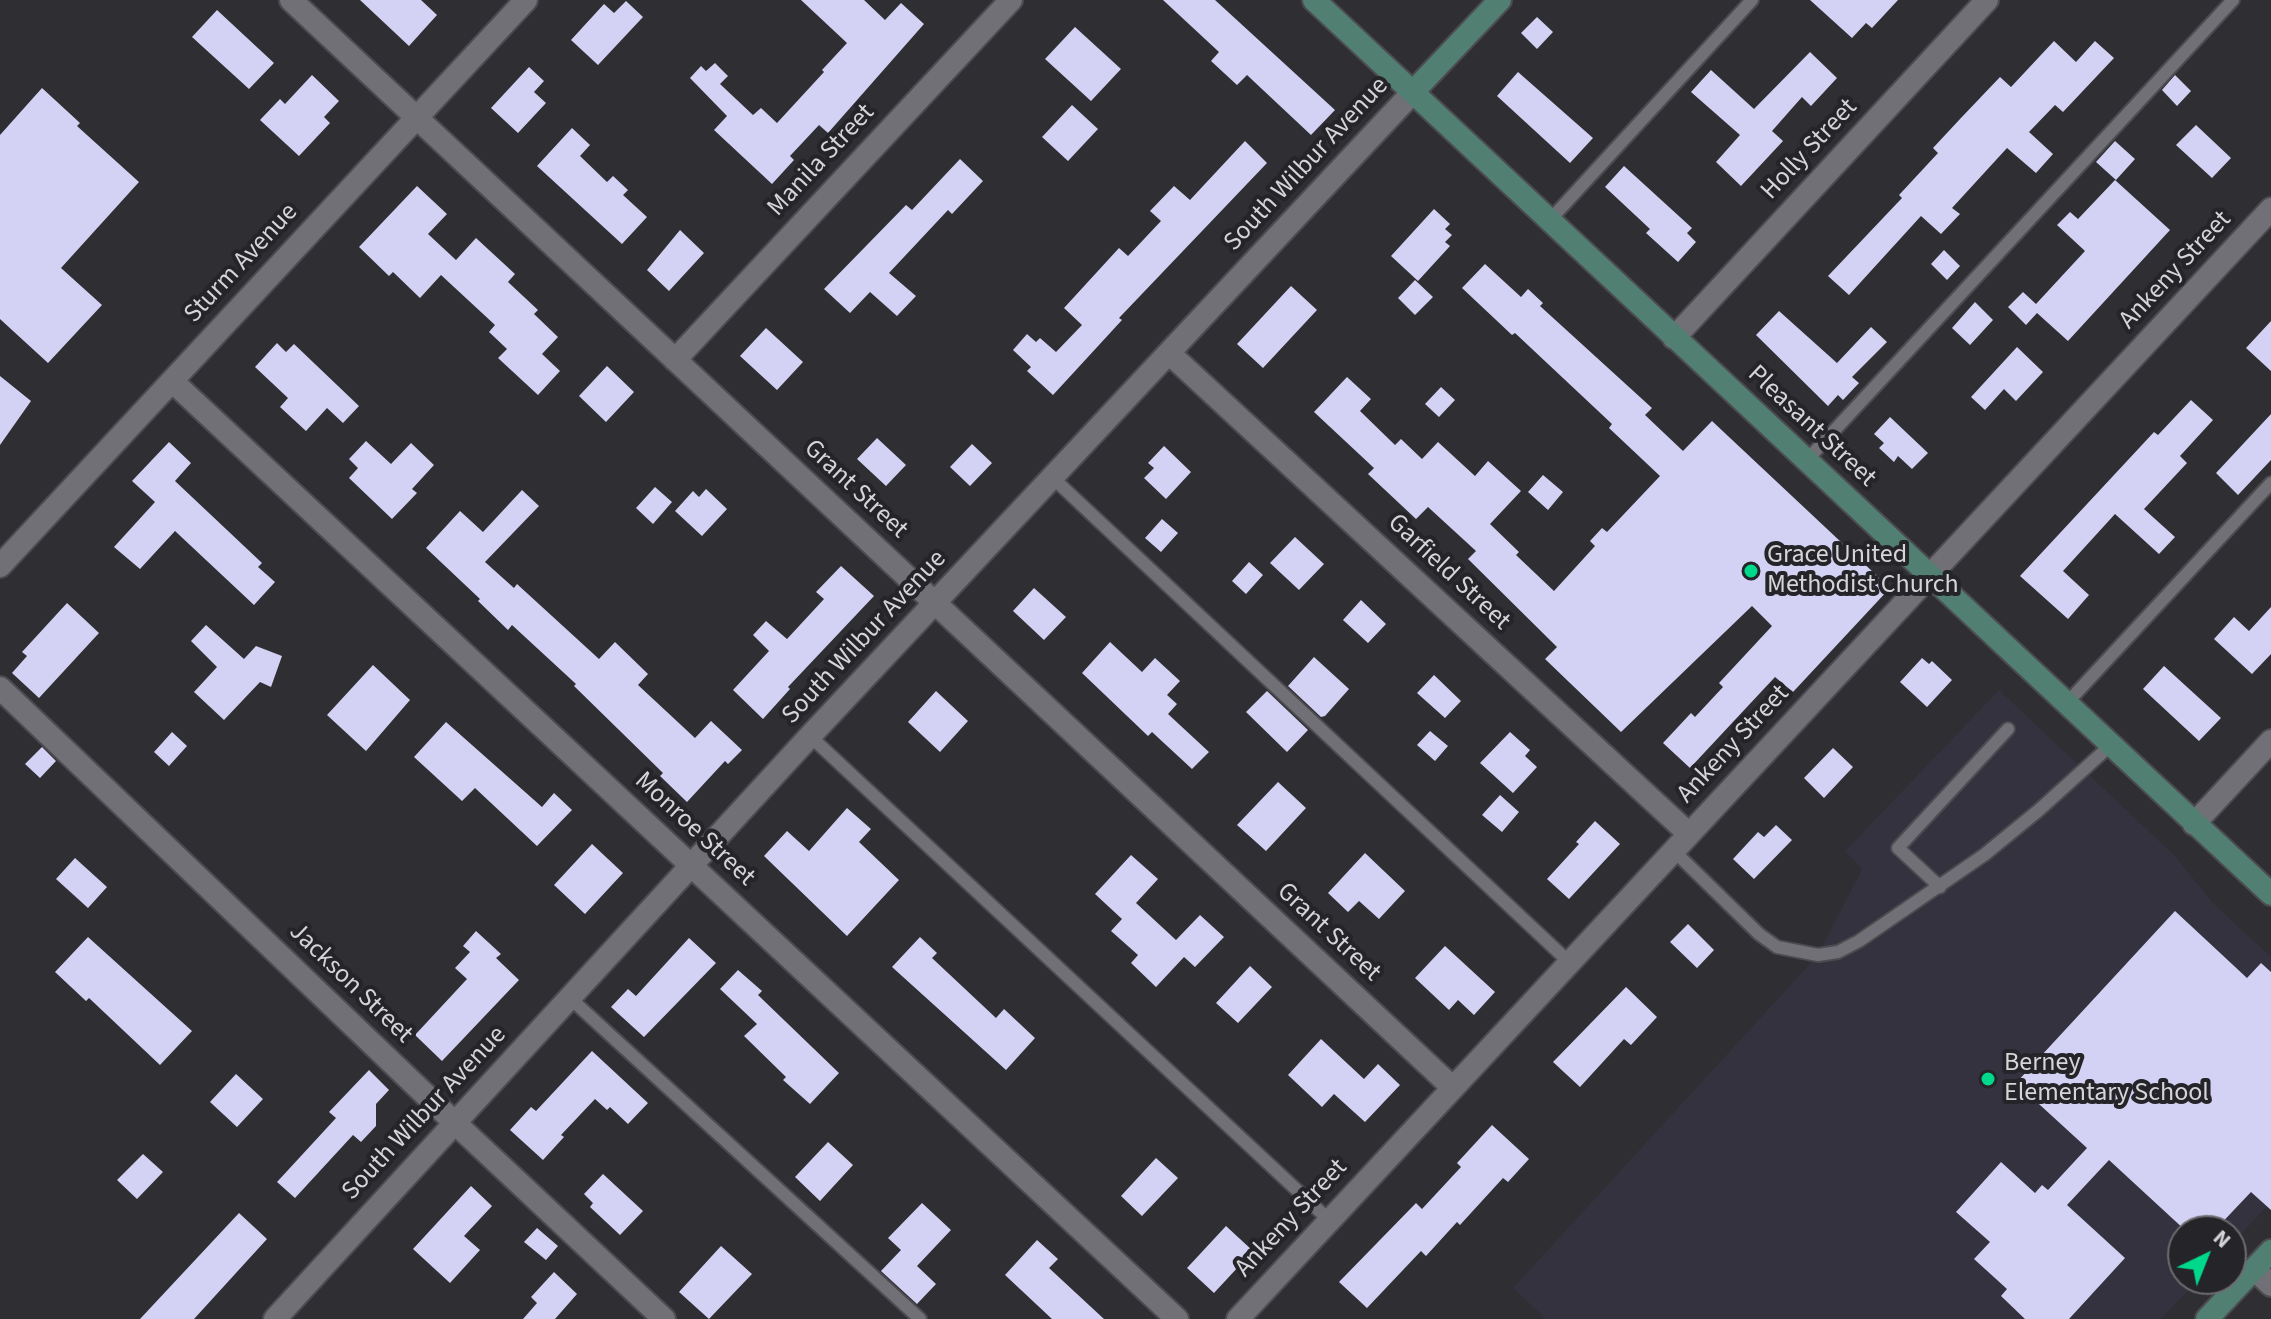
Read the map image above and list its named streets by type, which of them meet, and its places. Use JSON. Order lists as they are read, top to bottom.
{
  "streets": {
    "main road": ["South Wilbur Avenue", "Pleasant Street"],
    "street": [
      "Holly Street",
      "Manila Street",
      "Sturm Avenue",
      "Ankeny Street",
      "Grant Street",
      "Garfield Street",
      "Monroe Street",
      "Jackson Street"
    ]
  },
  "crossings": [
    ["Holly Street", "Pleasant Street"],
    ["Manila Street", "Grant Street"],
    ["South Wilbur Avenue", "Pleasant Street"],
    ["South Wilbur Avenue", "Grant Street"],
    ["South Wilbur Avenue", "Garfield Street"],
    ["South Wilbur Avenue", "Monroe Street"],
    ["South Wilbur Avenue", "Jackson Street"],
    ["Sturm Avenue", "Grant Street"],
    ["Sturm Avenue", "Monroe Street"],
    ["Ankeny Street", "Pleasant Street"],
    ["Ankeny Street", "Grant Street"],
    ["Ankeny Street", "Garfield Street"]
  ],
  "places": ["Grace United Methodist Church", "Berney Elementary School"],
  "north": "top right"
}
